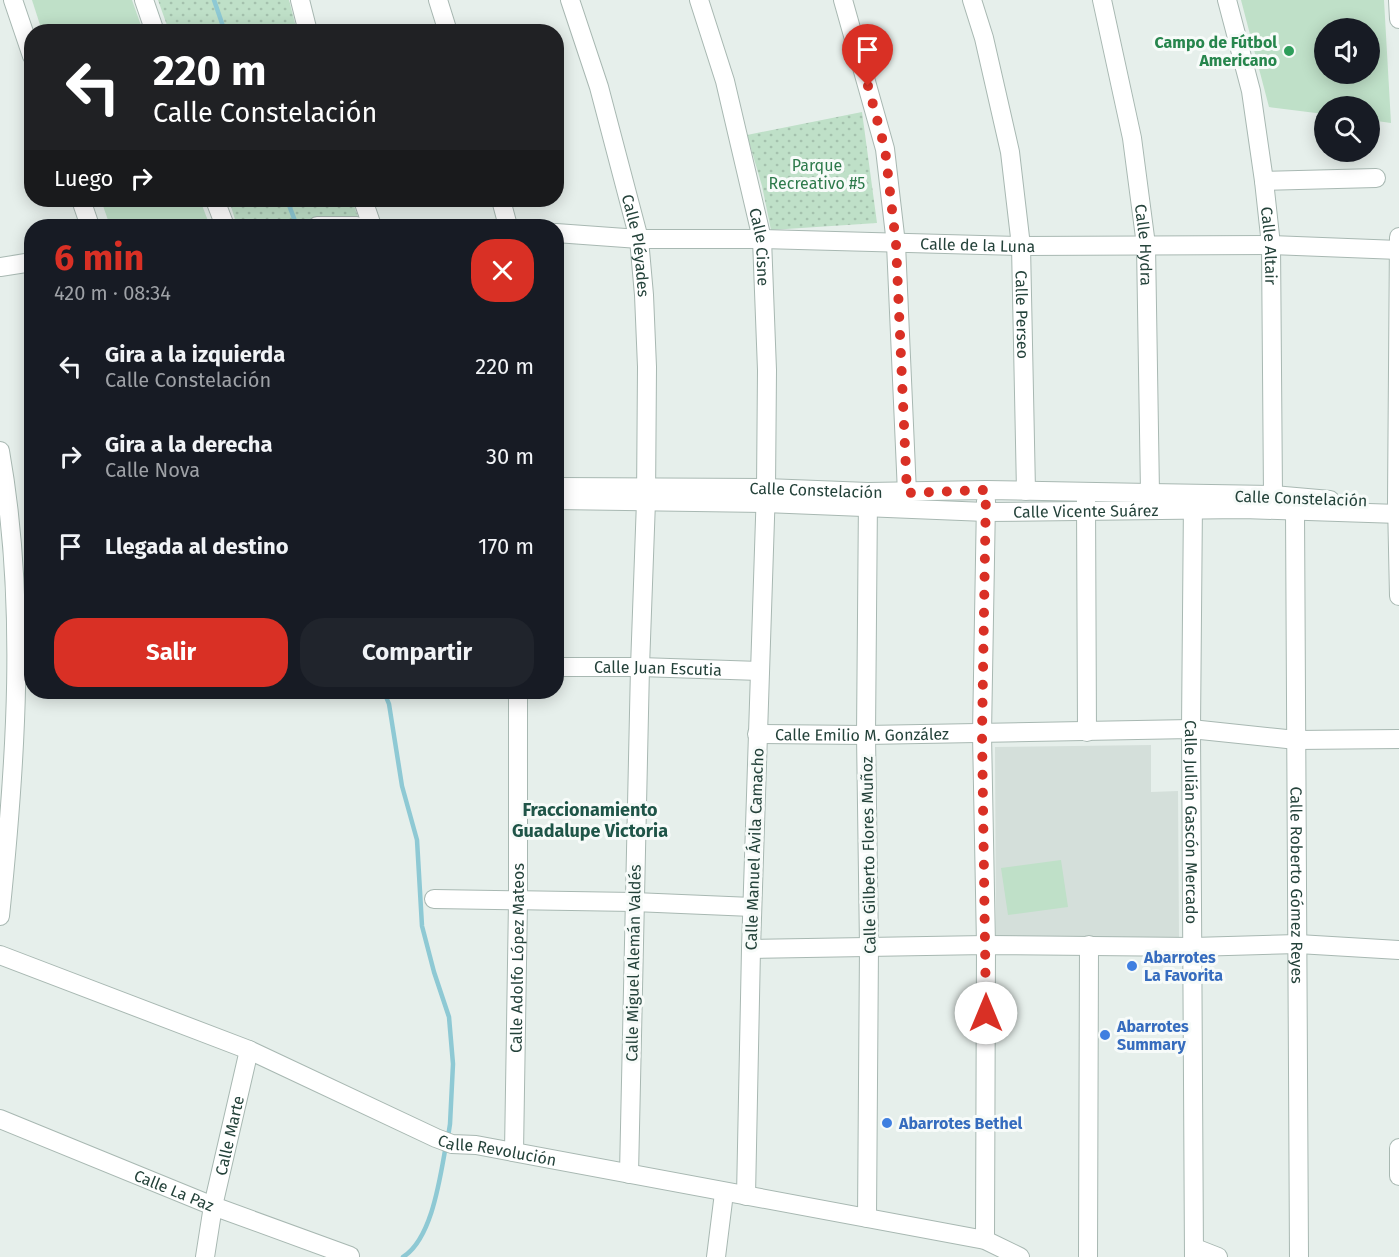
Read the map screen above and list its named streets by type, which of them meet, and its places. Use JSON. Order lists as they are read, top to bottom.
{
  "streets": {
    "street": [
      "Calle de la Luna",
      "Calle Hydra",
      "Calle Pléyades",
      "Calle Altair",
      "Calle Cisne",
      "Calle Perseo",
      "Calle Constelación",
      "Calle Vicente Suárez",
      "Calle Juan Escutia",
      "Calle Emilio M. González",
      "Calle Julián Gascón Mercado",
      "Calle Manuel Ávila Camacho",
      "Calle Gilberto Flores Muñoz",
      "Calle Roberto Gómez Reyes",
      "Calle Adolfo López Mateos",
      "Calle Miguel Alemán Valdés",
      "Calle Marte",
      "Calle Revolución",
      "Calle La Paz"
    ]
  },
  "crossings": [
    ["Calle de la Luna", "Calle Hydra"],
    ["Calle de la Luna", "Calle Pléyades"],
    ["Calle de la Luna", "Calle Altair"],
    ["Calle de la Luna", "Calle Cisne"],
    ["Calle de la Luna", "Calle Perseo"],
    ["Calle Hydra", "Calle Constelación"],
    ["Calle Pléyades", "Calle Constelación"],
    ["Calle Pléyades", "Calle Miguel Alemán Valdés"],
    ["Calle Altair", "Calle Constelación"],
    ["Calle Cisne", "Calle Constelación"],
    ["Calle Cisne", "Calle Manuel Ávila Camacho"],
    ["Calle Perseo", "Calle Constelación"],
    ["Calle Constelación", "Calle Vicente Suárez"],
    ["Calle Constelación", "Calle Julián Gascón Mercado"],
    ["Calle Constelación", "Calle Manuel Ávila Camacho"],
    ["Calle Constelación", "Calle Gilberto Flores Muñoz"],
    ["Calle Constelación", "Calle Roberto Gómez Reyes"],
    ["Calle Constelación", "Calle Miguel Alemán Valdés"],
    ["Calle Vicente Suárez", "Calle Julián Gascón Mercado"],
    ["Calle Vicente Suárez", "Calle Gilberto Flores Muñoz"],
    ["Calle Vicente Suárez", "Calle Roberto Gómez Reyes"],
    ["Calle Juan Escutia", "Calle Manuel Ávila Camacho"],
    ["Calle Juan Escutia", "Calle Miguel Alemán Valdés"],
    ["Calle Emilio M. González", "Calle Julián Gascón Mercado"],
    ["Calle Emilio M. González", "Calle Manuel Ávila Camacho"],
    ["Calle Emilio M. González", "Calle Gilberto Flores Muñoz"],
    ["Calle Emilio M. González", "Calle Roberto Gómez Reyes"],
    ["Calle Manuel Ávila Camacho", "Calle Revolución"],
    ["Calle Gilberto Flores Muñoz", "Calle Revolución"],
    ["Calle Adolfo López Mateos", "Calle Revolución"],
    ["Calle Miguel Alemán Valdés", "Calle Revolución"],
    ["Calle Marte", "Calle Revolución"],
    ["Calle Marte", "Calle La Paz"]
  ],
  "districts": ["Fraccionamiento Guadalupe Victoria"],
  "parks": ["Parque Recreativo #5"],
  "places": [
    "Campo de Fútbol Americano",
    "Abarrotes La Favorita",
    "Abarrotes Summary",
    "Abarrotes Bethel"
  ],
  "page": {
    "turn": ["220 m", "Calle Constelación"],
    "then": "Luego",
    "heading": ["6 min", "420 m · 08:34"],
    "list": [
      {
        "name": "Gira a la izquierda",
        "note": "Calle Constelación",
        "value": "220 m"
      },
      {
        "name": "Gira a la derecha",
        "note": "Calle Nova",
        "value": "30 m"
      },
      {
        "name": "Llegada al destino",
        "value": "170 m"
      }
    ],
    "buttons": ["Salir", "Compartir"]
  }
}
